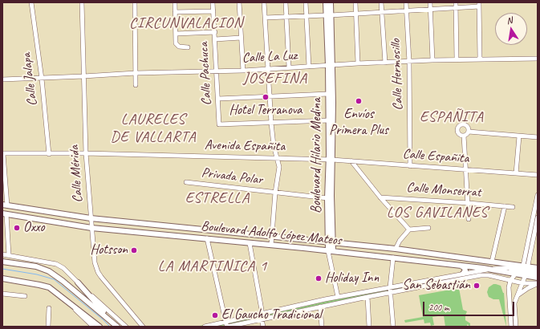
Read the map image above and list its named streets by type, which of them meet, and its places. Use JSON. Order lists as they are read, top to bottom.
{
  "streets": {
    "main road": ["Boulevard Hilario Medina", "Boulevard Adolfo López Mateos"],
    "street": [
      "Calle La Luz",
      "Calle Pachuca",
      "Calle Hermosillo",
      "Calle Jalapa",
      "Avenida Españita",
      "Calle Españita",
      "Calle Mérida",
      "Privada Polar",
      "Calle Monserrat"
    ]
  },
  "crossings": [
    ["Calle La Luz", "Calle Pachuca"],
    ["Calle La Luz", "Calle Hermosillo"],
    ["Calle La Luz", "Calle Jalapa"],
    ["Calle La Luz", "Boulevard Hilario Medina"],
    ["Calle La Luz", "Calle Mérida"],
    ["Calle Hermosillo", "Calle Españita"],
    ["Calle Jalapa", "Avenida Españita"],
    ["Avenida Españita", "Boulevard Hilario Medina"],
    ["Avenida Españita", "Calle Españita"],
    ["Avenida Españita", "Calle Mérida"],
    ["Boulevard Hilario Medina", "Calle Españita"],
    ["Boulevard Hilario Medina", "Privada Polar"],
    ["Boulevard Hilario Medina", "Boulevard Adolfo López Mateos"],
    ["Calle Mérida", "Boulevard Adolfo López Mateos"]
  ],
  "districts": [
    "CIRCUNVALACION",
    "JOSEFINA",
    "ESPAÑITA",
    "LAURELES DE VALLARTA",
    "ESTRELLA",
    "LOS GAVILANES",
    "LA MARTINICA 1"
  ],
  "places": [
    "Hotel Terranova",
    "Envíos Primera Plus",
    "Oxxo",
    "Hotsson",
    "Holiday Inn",
    "San Sebastián",
    "El Gaucho Tradicional"
  ],
  "scale_bar": "200 m",
  "north": "top"
}
